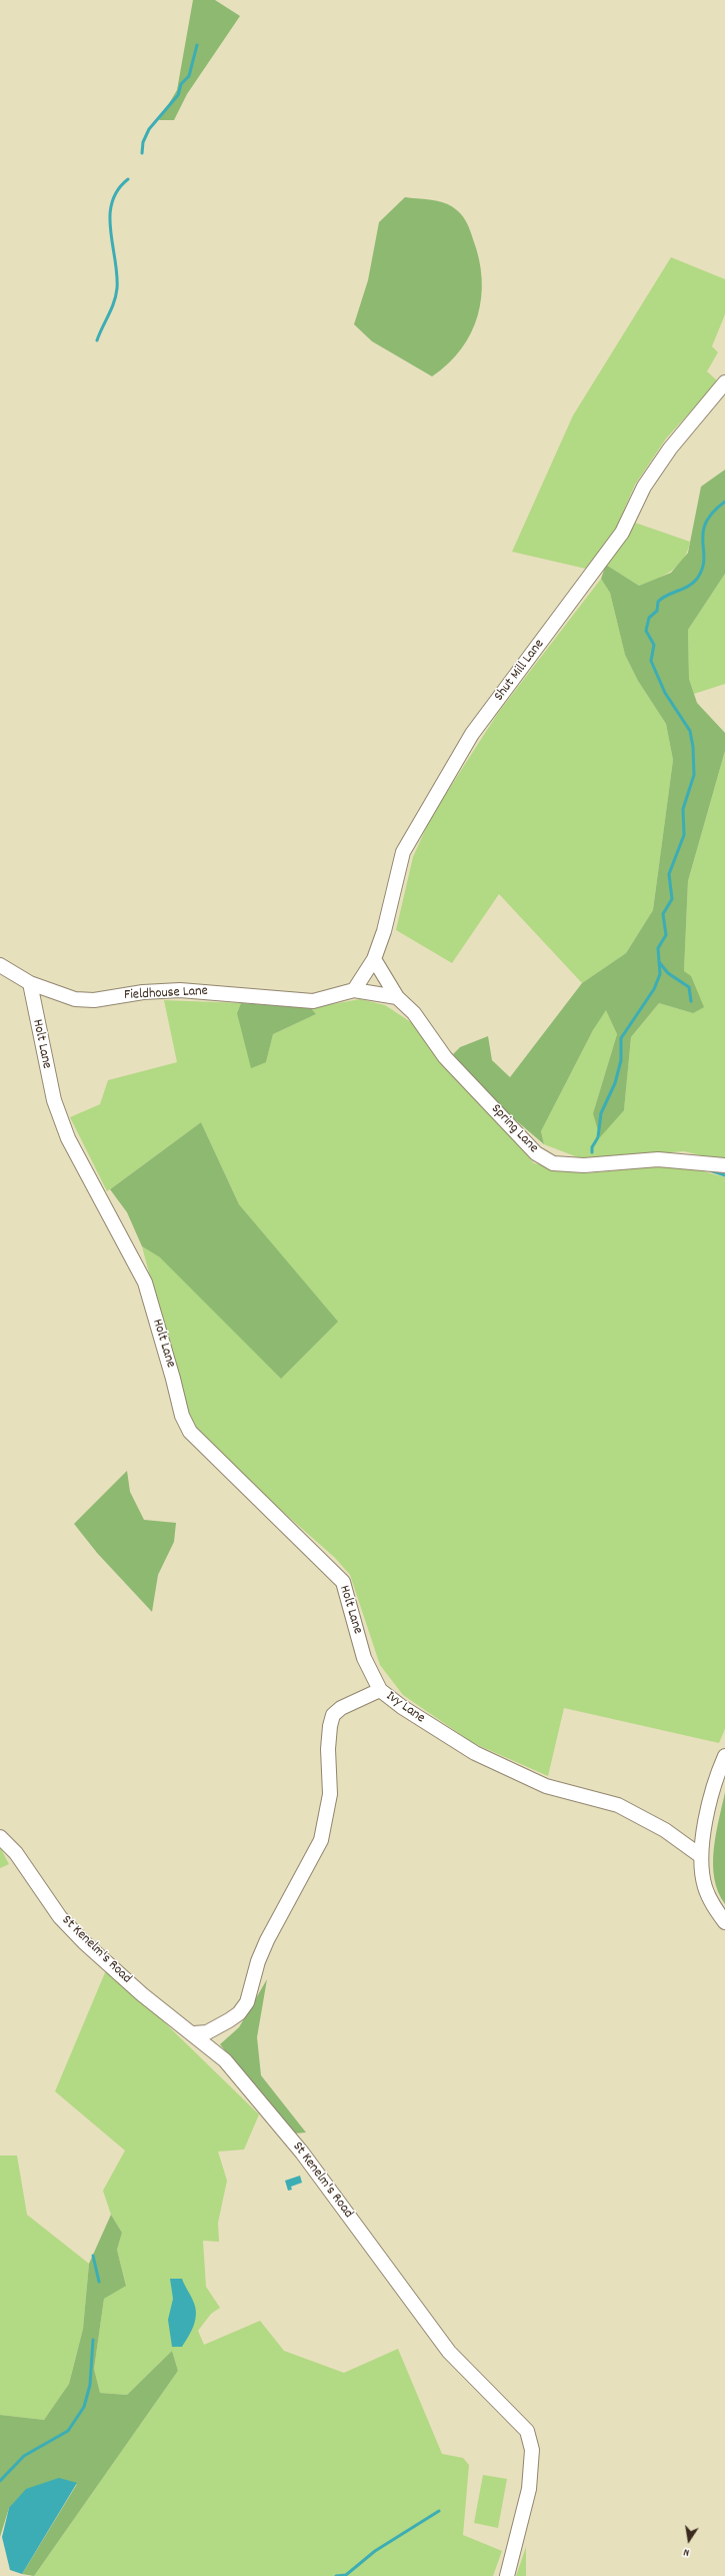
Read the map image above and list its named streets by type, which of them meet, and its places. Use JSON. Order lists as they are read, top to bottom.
{
  "streets": {
    "street": [
      "Shut Mill Lane",
      "Fieldhouse Lane",
      "Holt Lane",
      "Spring Lane",
      "Ivy Lane",
      "St Kenelm's Road"
    ]
  },
  "crossings": [
    ["Shut Mill Lane", "Fieldhouse Lane"],
    ["Shut Mill Lane", "Spring Lane"],
    ["Fieldhouse Lane", "Holt Lane"],
    ["Holt Lane", "Ivy Lane"],
    ["Ivy Lane", "St Kenelm's Road"]
  ],
  "north": "bottom"
}
